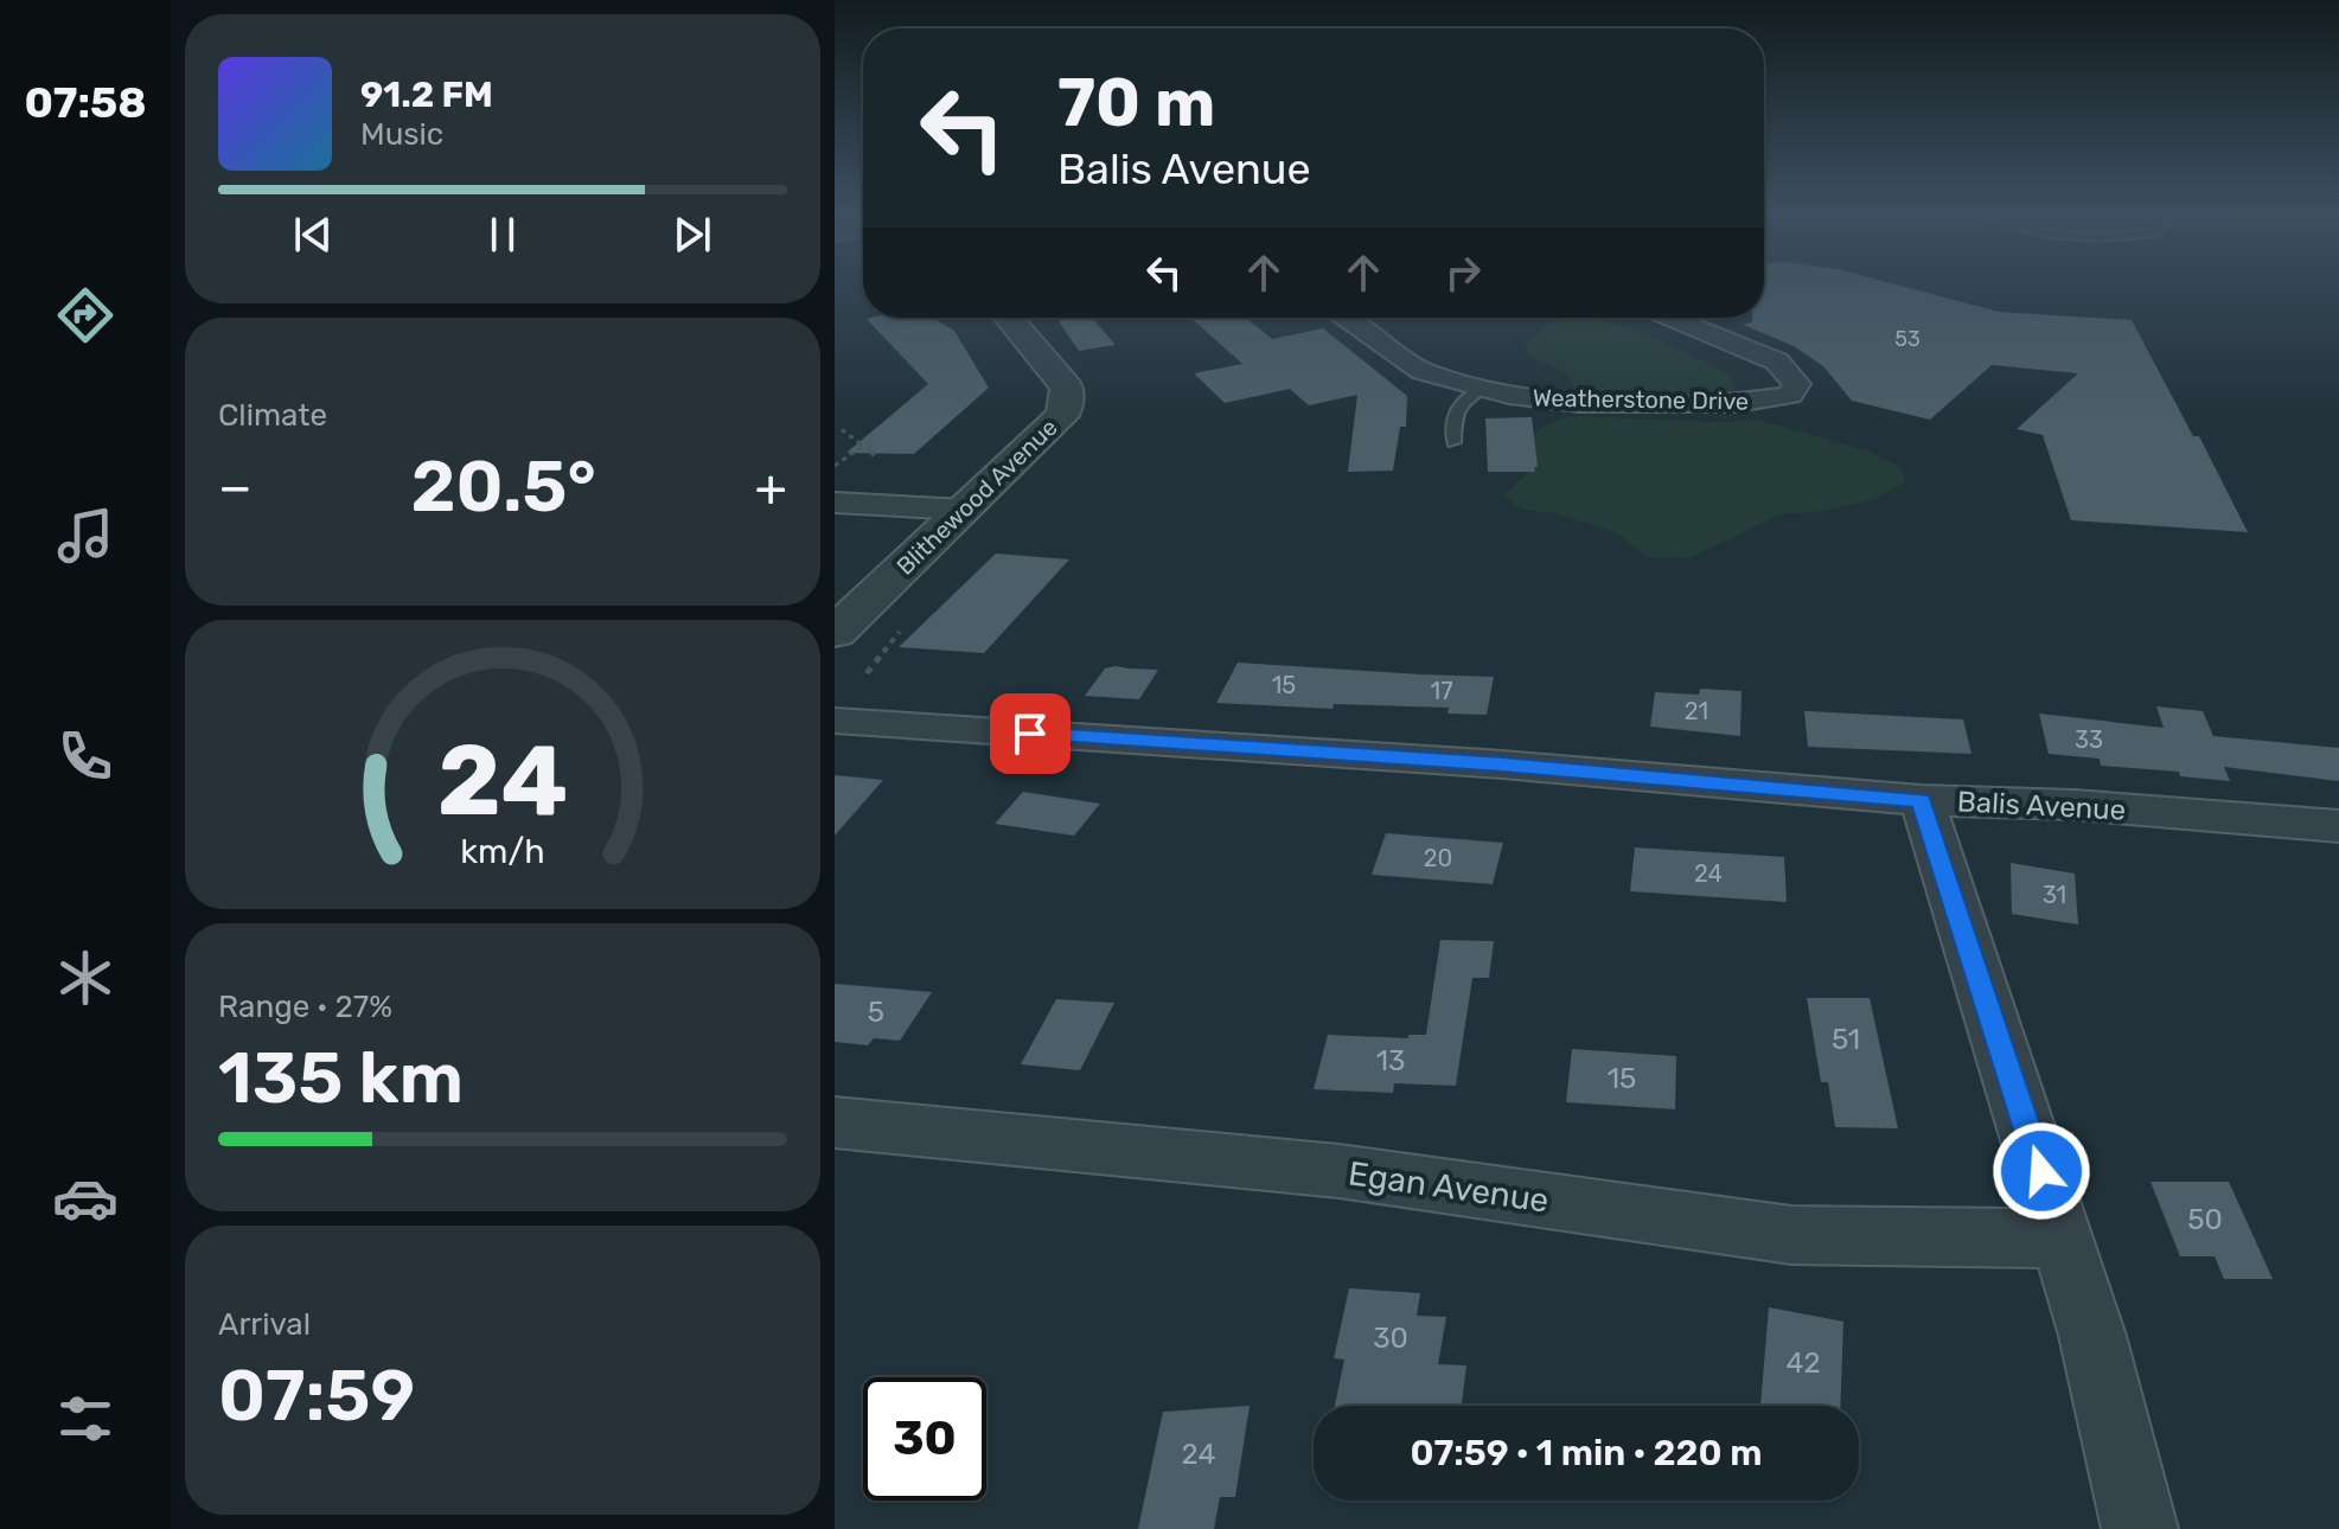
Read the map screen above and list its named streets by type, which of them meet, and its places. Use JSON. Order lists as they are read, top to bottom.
{
  "streets": {
    "street": [
      "Weatherstone Drive",
      "Blithewood Avenue",
      "Balis Avenue",
      "Egan Avenue"
    ]
  },
  "house_numbers": [
    "53",
    "15",
    "17",
    "21",
    "33",
    "20",
    "24",
    "31",
    "5",
    "51",
    "13",
    "15",
    "50",
    "30",
    "42",
    "24"
  ],
  "page": {
    "tabs": "07:58",
    "turn": ["70 m", "Balis Avenue"],
    "song": ["91.2 FM", "Music"],
    "tile": [
      "Climate",
      ["Range · 27%", "135 km"],
      ["Arrival", "07:59"]
    ],
    "heat": ["−", "20.5°", "+"],
    "limit": "30",
    "trip": "07:59 · 1 min · 220 m",
    "gauge": ["24", "km/h"]
  }
}
